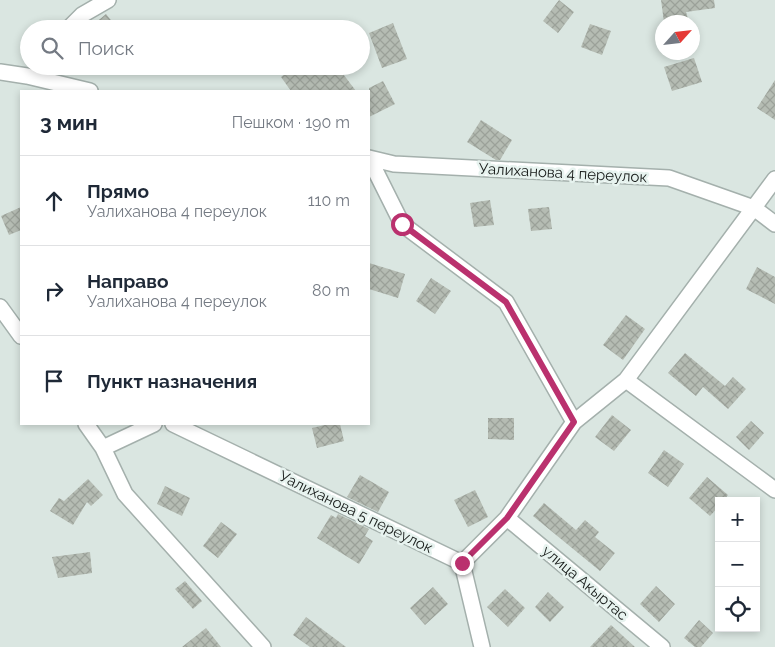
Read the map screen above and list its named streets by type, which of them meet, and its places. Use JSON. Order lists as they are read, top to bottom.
{
  "streets": {
    "street": ["Уалиханова 4 переулок", "Уалиханова 5 переулок", "улица Акыртас"]
  },
  "north": "top right",
  "page": {
    "search": "Поиск",
    "heading": ["3 мин", "Пешком · 190 m"],
    "list": [
      ["Прямо", "Уалиханова 4 переулок", "110 m"],
      ["Направо", "Уалиханова 4 переулок", "80 m"],
      "Пункт назначения"
    ],
    "map_buttons": ["+", "−"]
  }
}
